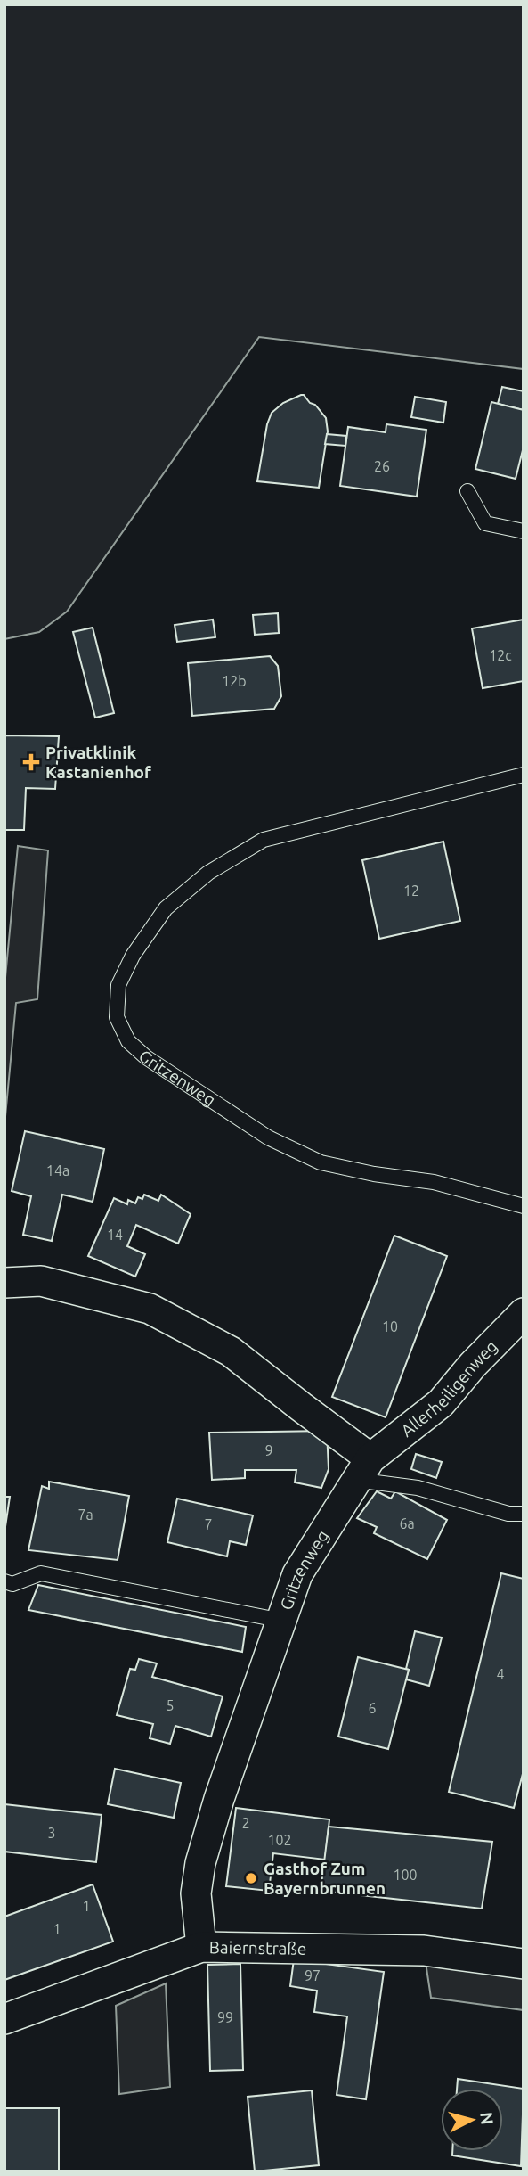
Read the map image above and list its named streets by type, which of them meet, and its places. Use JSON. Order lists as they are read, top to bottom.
{
  "streets": {
    "street": ["Gritzenweg", "Allerheiligenweg", "Baiernstraße"]
  },
  "crossings": [
    ["Gritzenweg", "Allerheiligenweg"],
    ["Gritzenweg", "Baiernstraße"]
  ],
  "places": {
    "health": ["Privatklinik Kastanienhof"],
    "other": ["Gasthof Zum Bayernbrunnen"]
  },
  "house_numbers": [
    "26",
    "12c",
    "12b",
    "12",
    "14a",
    "14",
    "10",
    "9",
    "7a",
    "6a",
    "7",
    "4",
    "5",
    "6",
    "2",
    "3",
    "102",
    "100",
    "1",
    "1",
    "97",
    "99"
  ],
  "north": "right"
}
